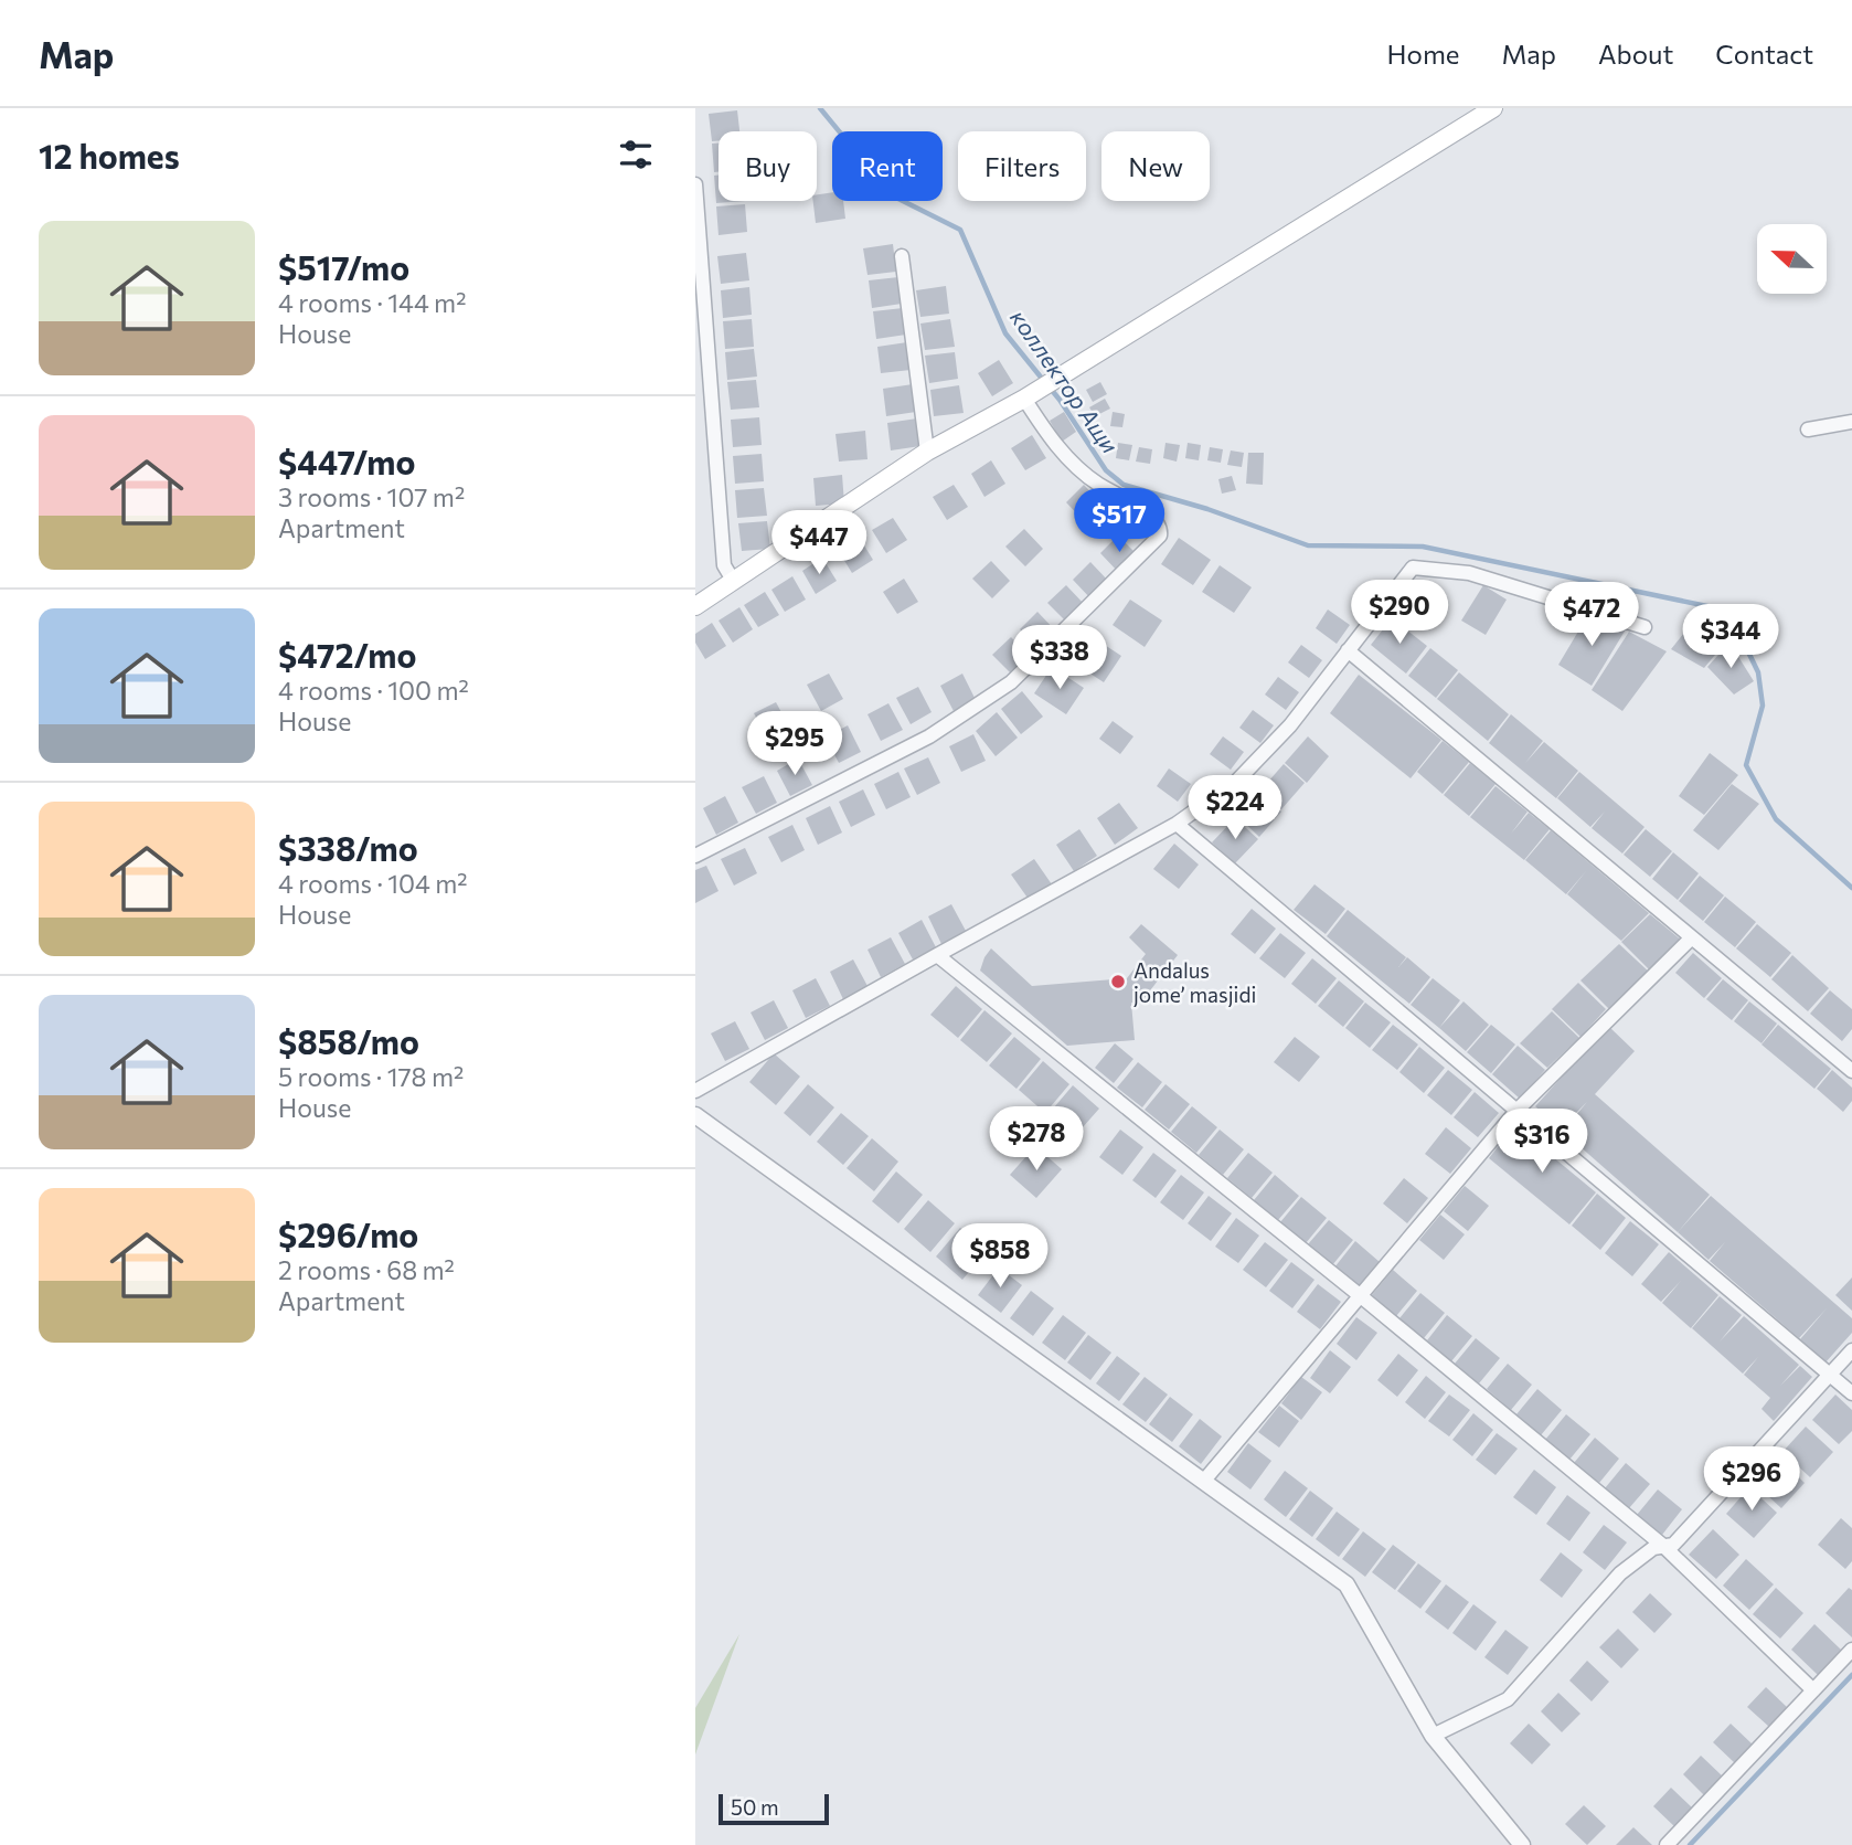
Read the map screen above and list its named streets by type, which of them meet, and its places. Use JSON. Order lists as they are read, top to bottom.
{
  "water": ["коллектор Ащи"],
  "places": ["Andalus jome’ masjidi"],
  "scale_bar": "50 m",
  "north": "left",
  "page": {
    "header": "Map",
    "nav": [
      "Home",
      "Map",
      "About",
      "Contact"
    ],
    "heading": "12 homes",
    "chip": [
      "Buy",
      "Rent",
      "Filters",
      "New"
    ],
    "list": [
      {
        "name": "$517/mo",
        "note": "4 rooms · 144 m² · House"
      },
      {
        "name": "$447/mo",
        "note": "3 rooms · 107 m² · Apartment"
      },
      {
        "name": "$472/mo",
        "note": "4 rooms · 100 m² · House"
      },
      {
        "name": "$338/mo",
        "note": "4 rooms · 104 m² · House"
      },
      {
        "name": "$858/mo",
        "note": "5 rooms · 178 m² · House"
      },
      {
        "name": "$296/mo",
        "note": "2 rooms · 68 m² · Apartment"
      }
    ],
    "price": [
      "$517",
      "$447",
      "$290",
      "$472",
      "$344",
      "$338",
      "$295",
      "$224",
      "$278",
      "$316",
      "$858",
      "$296"
    ],
    "scale": "50 m"
  }
}
